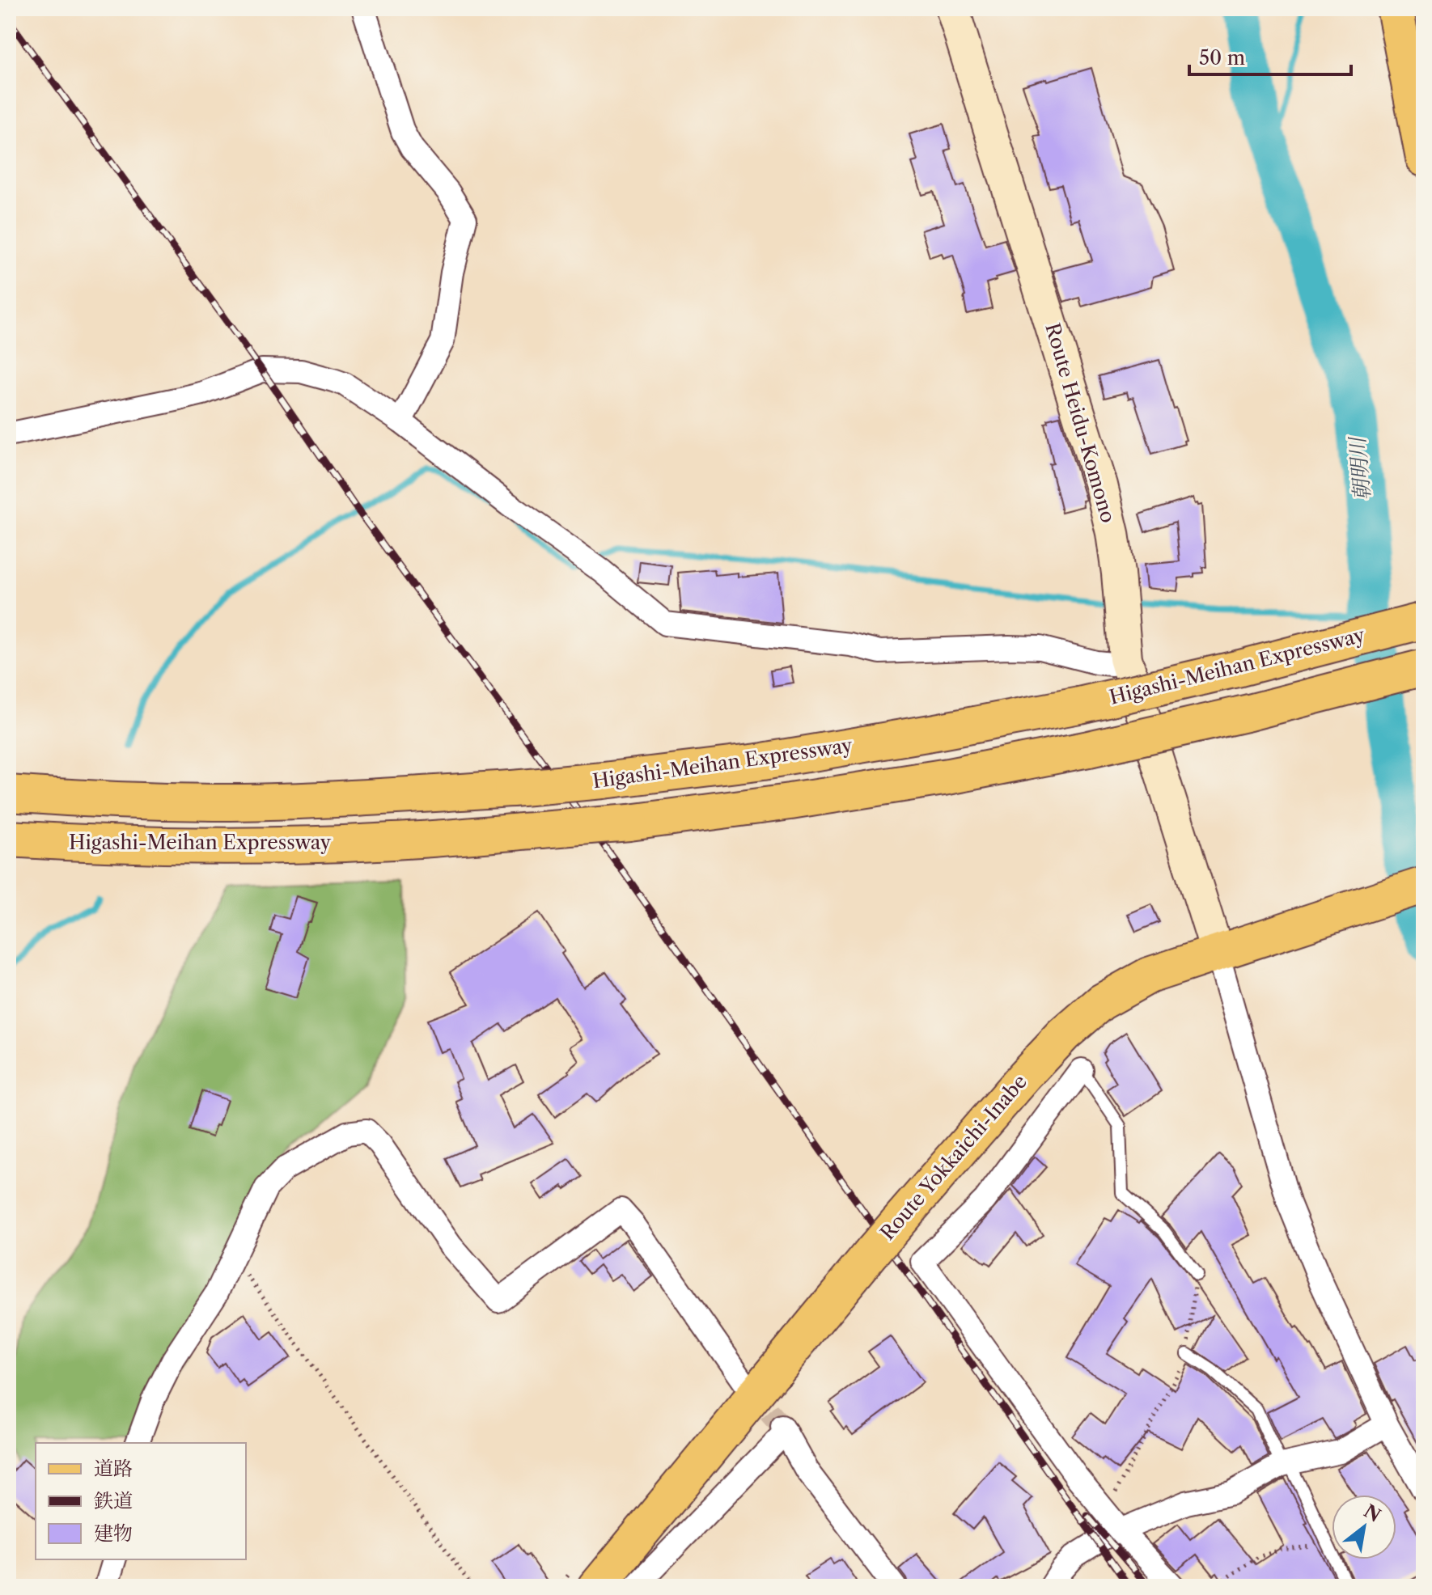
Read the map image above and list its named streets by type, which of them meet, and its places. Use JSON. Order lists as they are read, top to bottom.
{
  "streets": {
    "main road": ["Route Heidu-Komono", "Higashi-Meihan Expressway", "Route Yokkaichi-Inabe"]
  },
  "crossings": [
    ["Route Heidu-Komono", "Route Yokkaichi-Inabe"]
  ],
  "water": ["朝明川"],
  "legend": ["道路", "鉄道", "建物"],
  "scale_bar": "50 m",
  "north": "top right"
}
